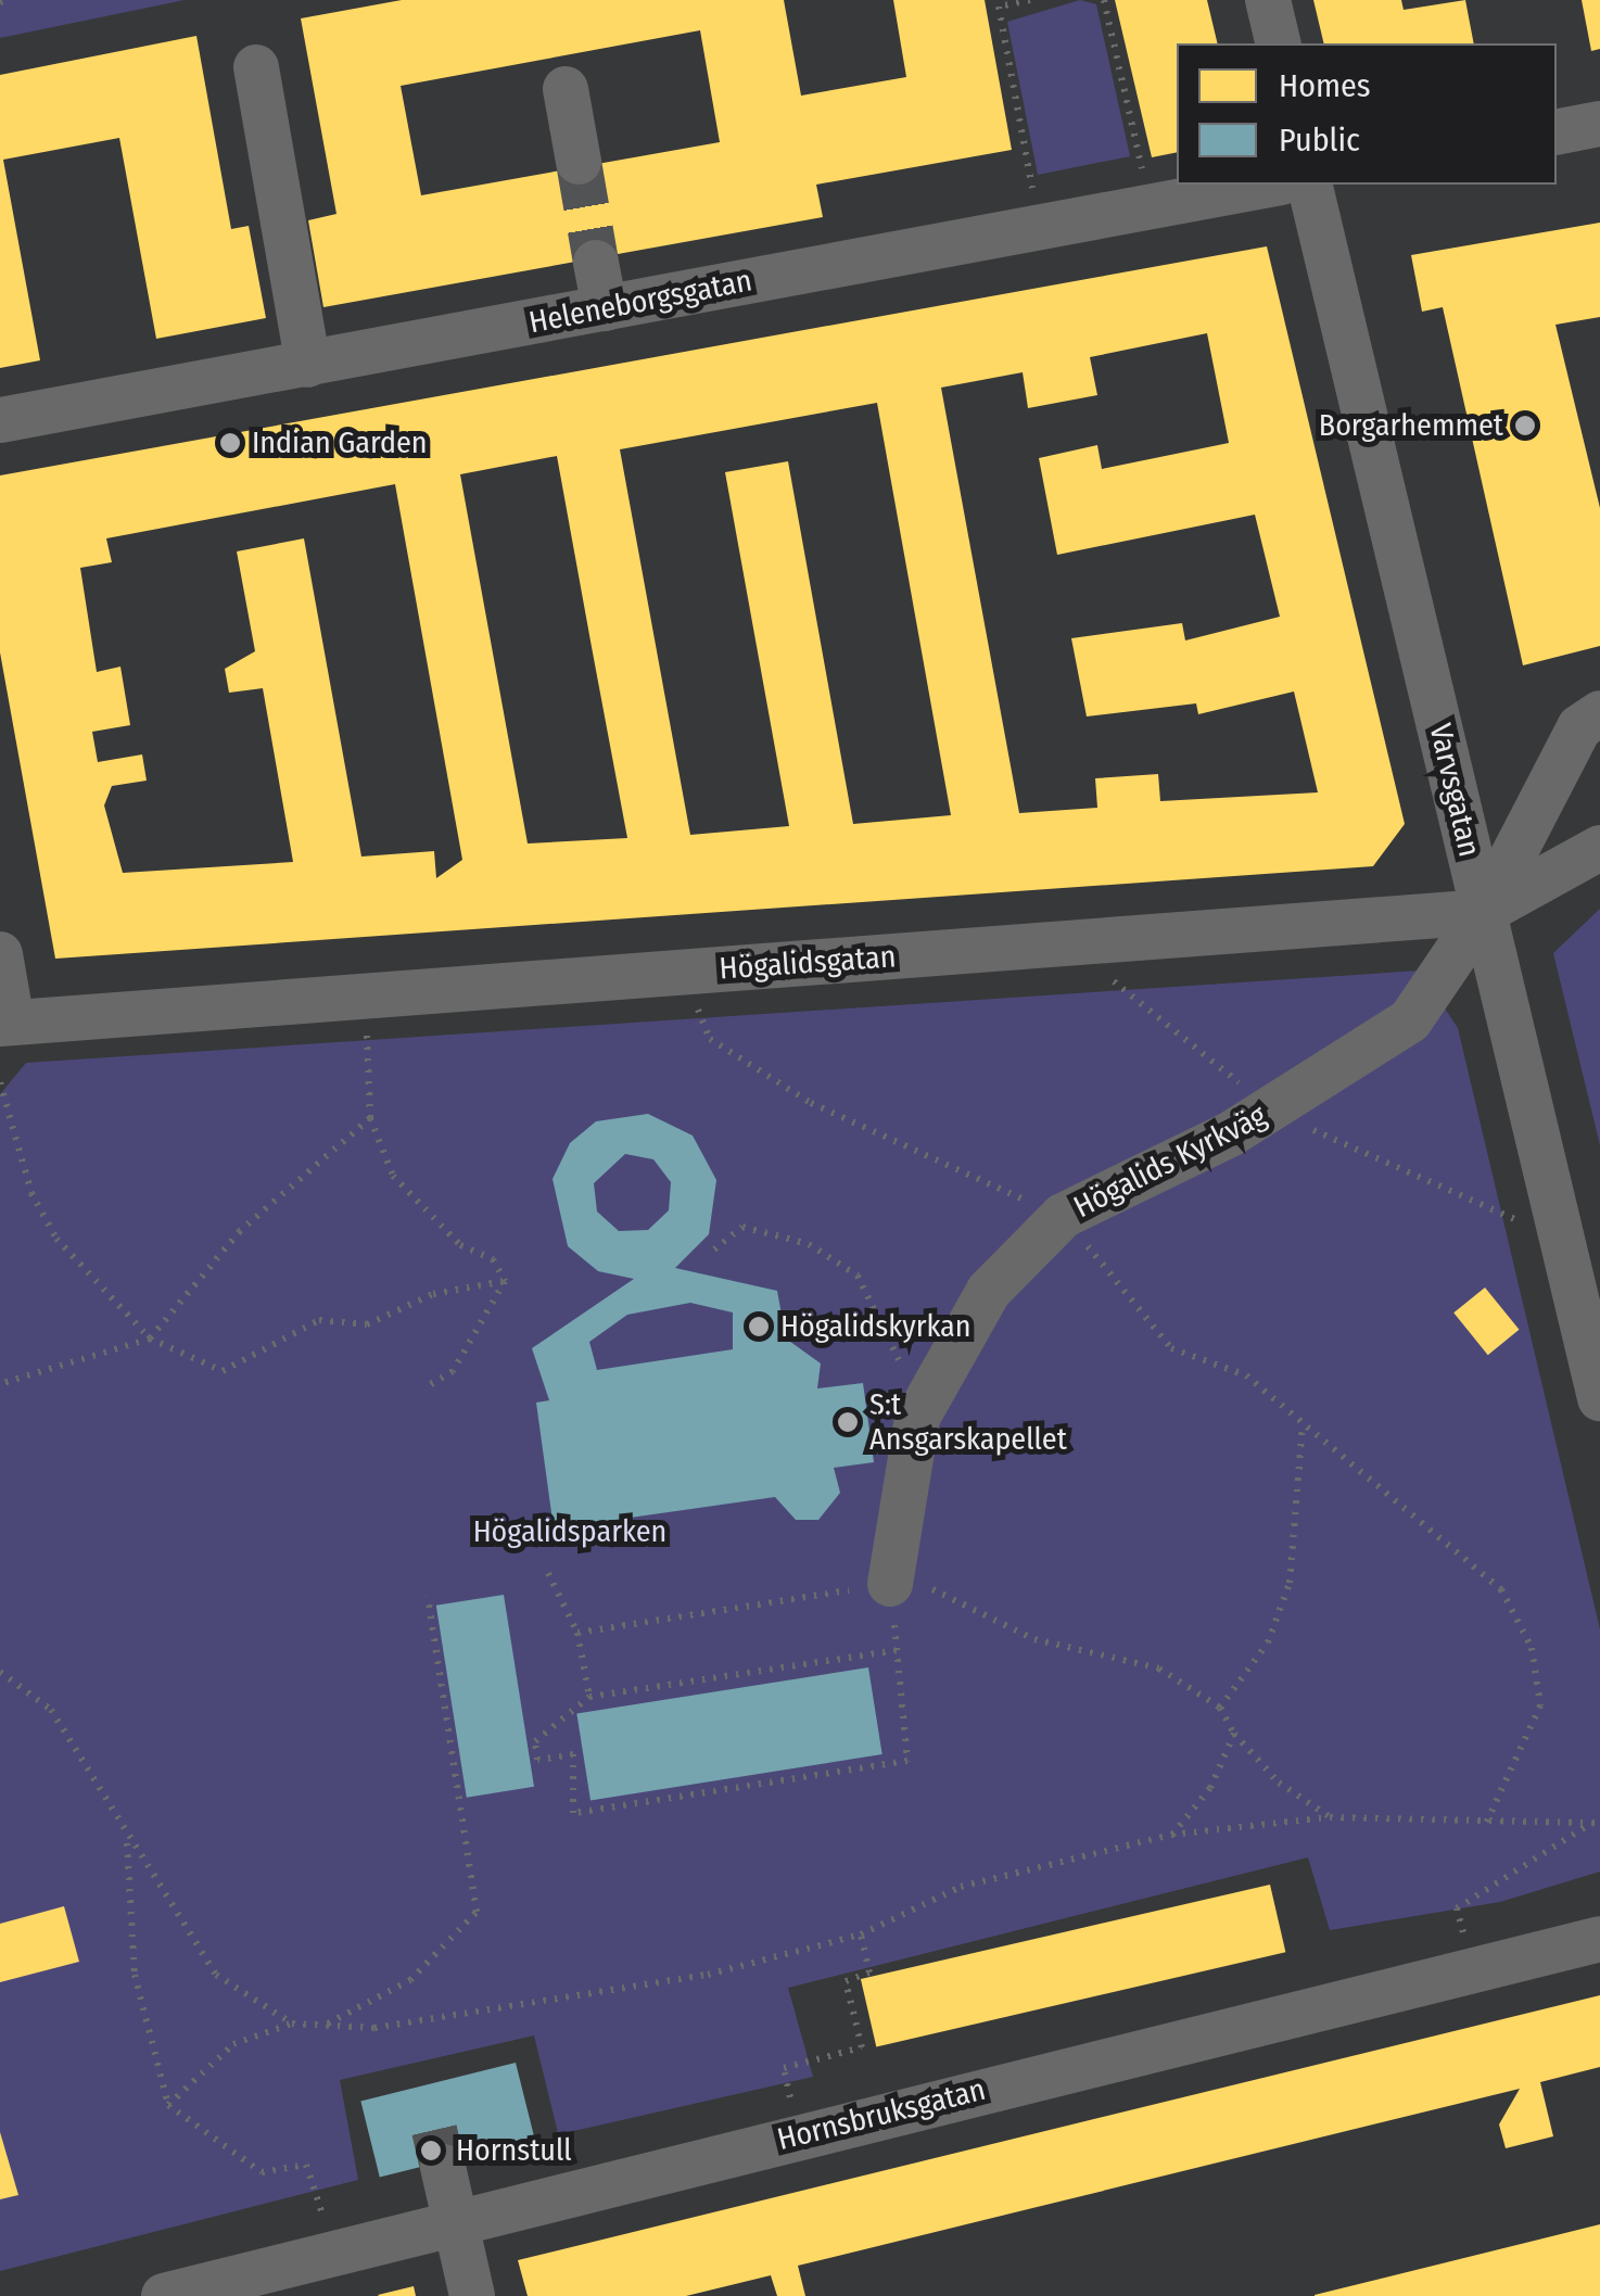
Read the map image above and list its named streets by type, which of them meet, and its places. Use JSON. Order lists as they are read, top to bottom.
{
  "streets": {
    "street": [
      "Heleneborgsgatan",
      "Varvsgatan",
      "Högalidsgatan",
      "Högalids Kyrkväg",
      "Hornsbruksgatan"
    ]
  },
  "crossings": [
    ["Varvsgatan", "Högalidsgatan"],
    ["Varvsgatan", "Högalids Kyrkväg"],
    ["Högalidsgatan", "Högalids Kyrkväg"]
  ],
  "parks": ["Högalidsparken"],
  "places": [
    "Borgarhemmet",
    "Indian Garden",
    "Högalidskyrkan",
    "S:t Ansgarskapellet",
    "Hornstull"
  ],
  "legend": ["Homes", "Public"]
}
